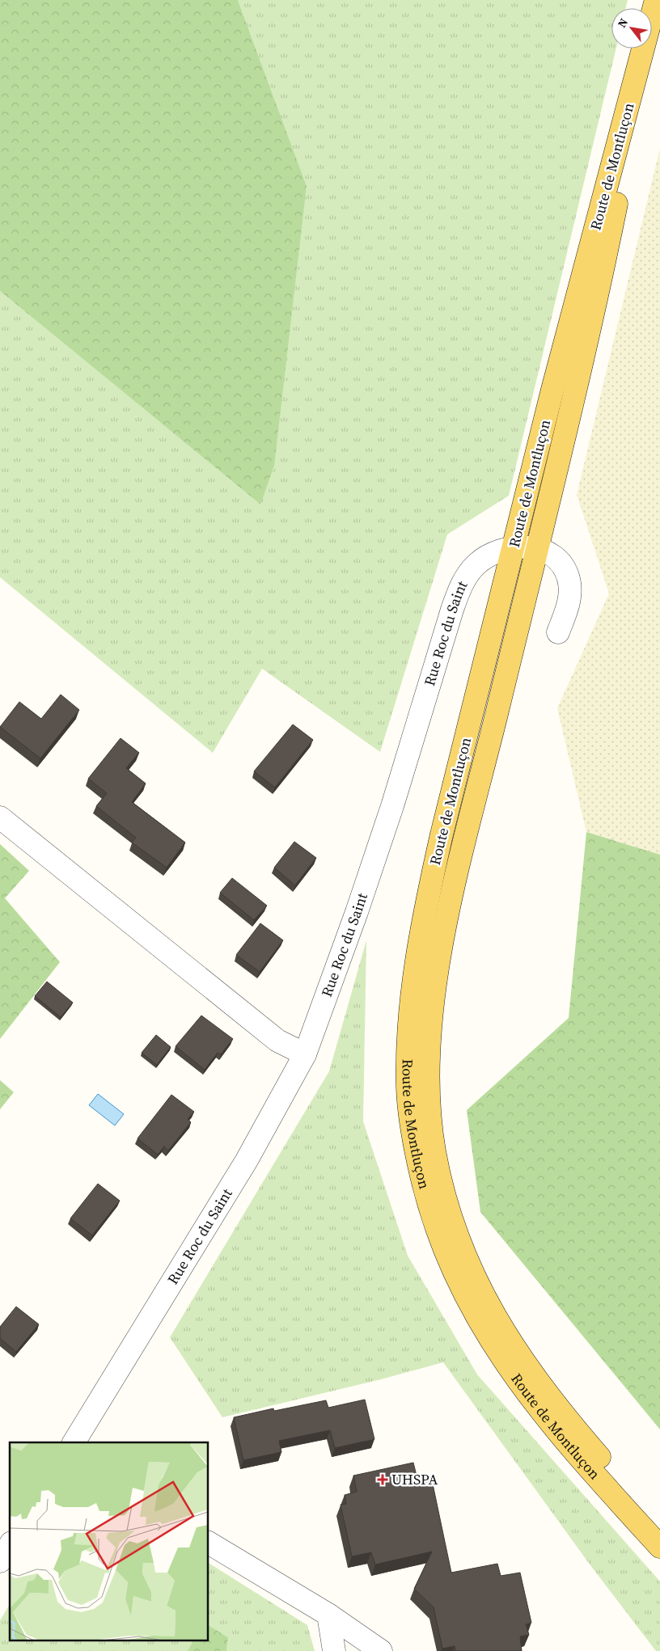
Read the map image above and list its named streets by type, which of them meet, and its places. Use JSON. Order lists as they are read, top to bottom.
{
  "streets": {
    "main road": ["Route de Montluçon"],
    "street": ["Rue Roc du Saint"]
  },
  "crossings": [
    ["Route de Montluçon", "Rue Roc du Saint"]
  ],
  "places": {
    "health": ["UHSPA"]
  },
  "north": "top left"
}
